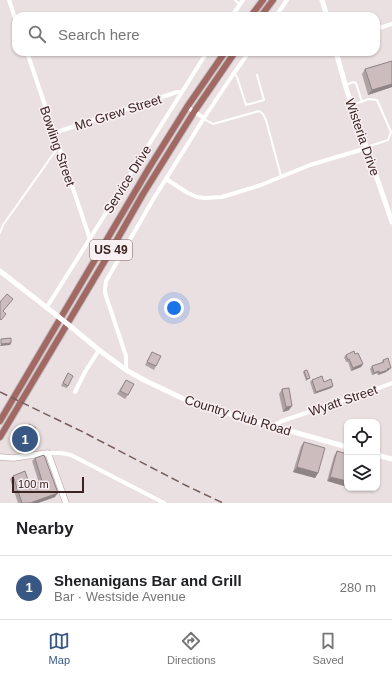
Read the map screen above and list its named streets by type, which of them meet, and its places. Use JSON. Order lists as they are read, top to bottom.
{
  "streets": {
    "main road": ["US 49"],
    "street": [
      "Mc Grew Street",
      "Wisteria Drive",
      "Bowling Street",
      "Service Drive",
      "Wyatt Street",
      "Country Club Road"
    ]
  },
  "crossings": [
    ["Mc Grew Street", "Bowling Street"],
    ["Mc Grew Street", "Service Drive"],
    ["Bowling Street", "Service Drive"],
    ["Service Drive", "Country Club Road"],
    ["Wyatt Street", "Country Club Road"]
  ],
  "scale_bar": "100 m",
  "page": {
    "search": "Search here",
    "pins": "1",
    "scale": "100 m",
    "heading": "Nearby",
    "list": [
      {
        "mark": "1",
        "name": "Shenanigans Bar and Grill",
        "note": "Bar · Westside Avenue",
        "value": "280 m"
      }
    ],
    "nav": ["Map", "Directions", "Saved"]
  }
}
